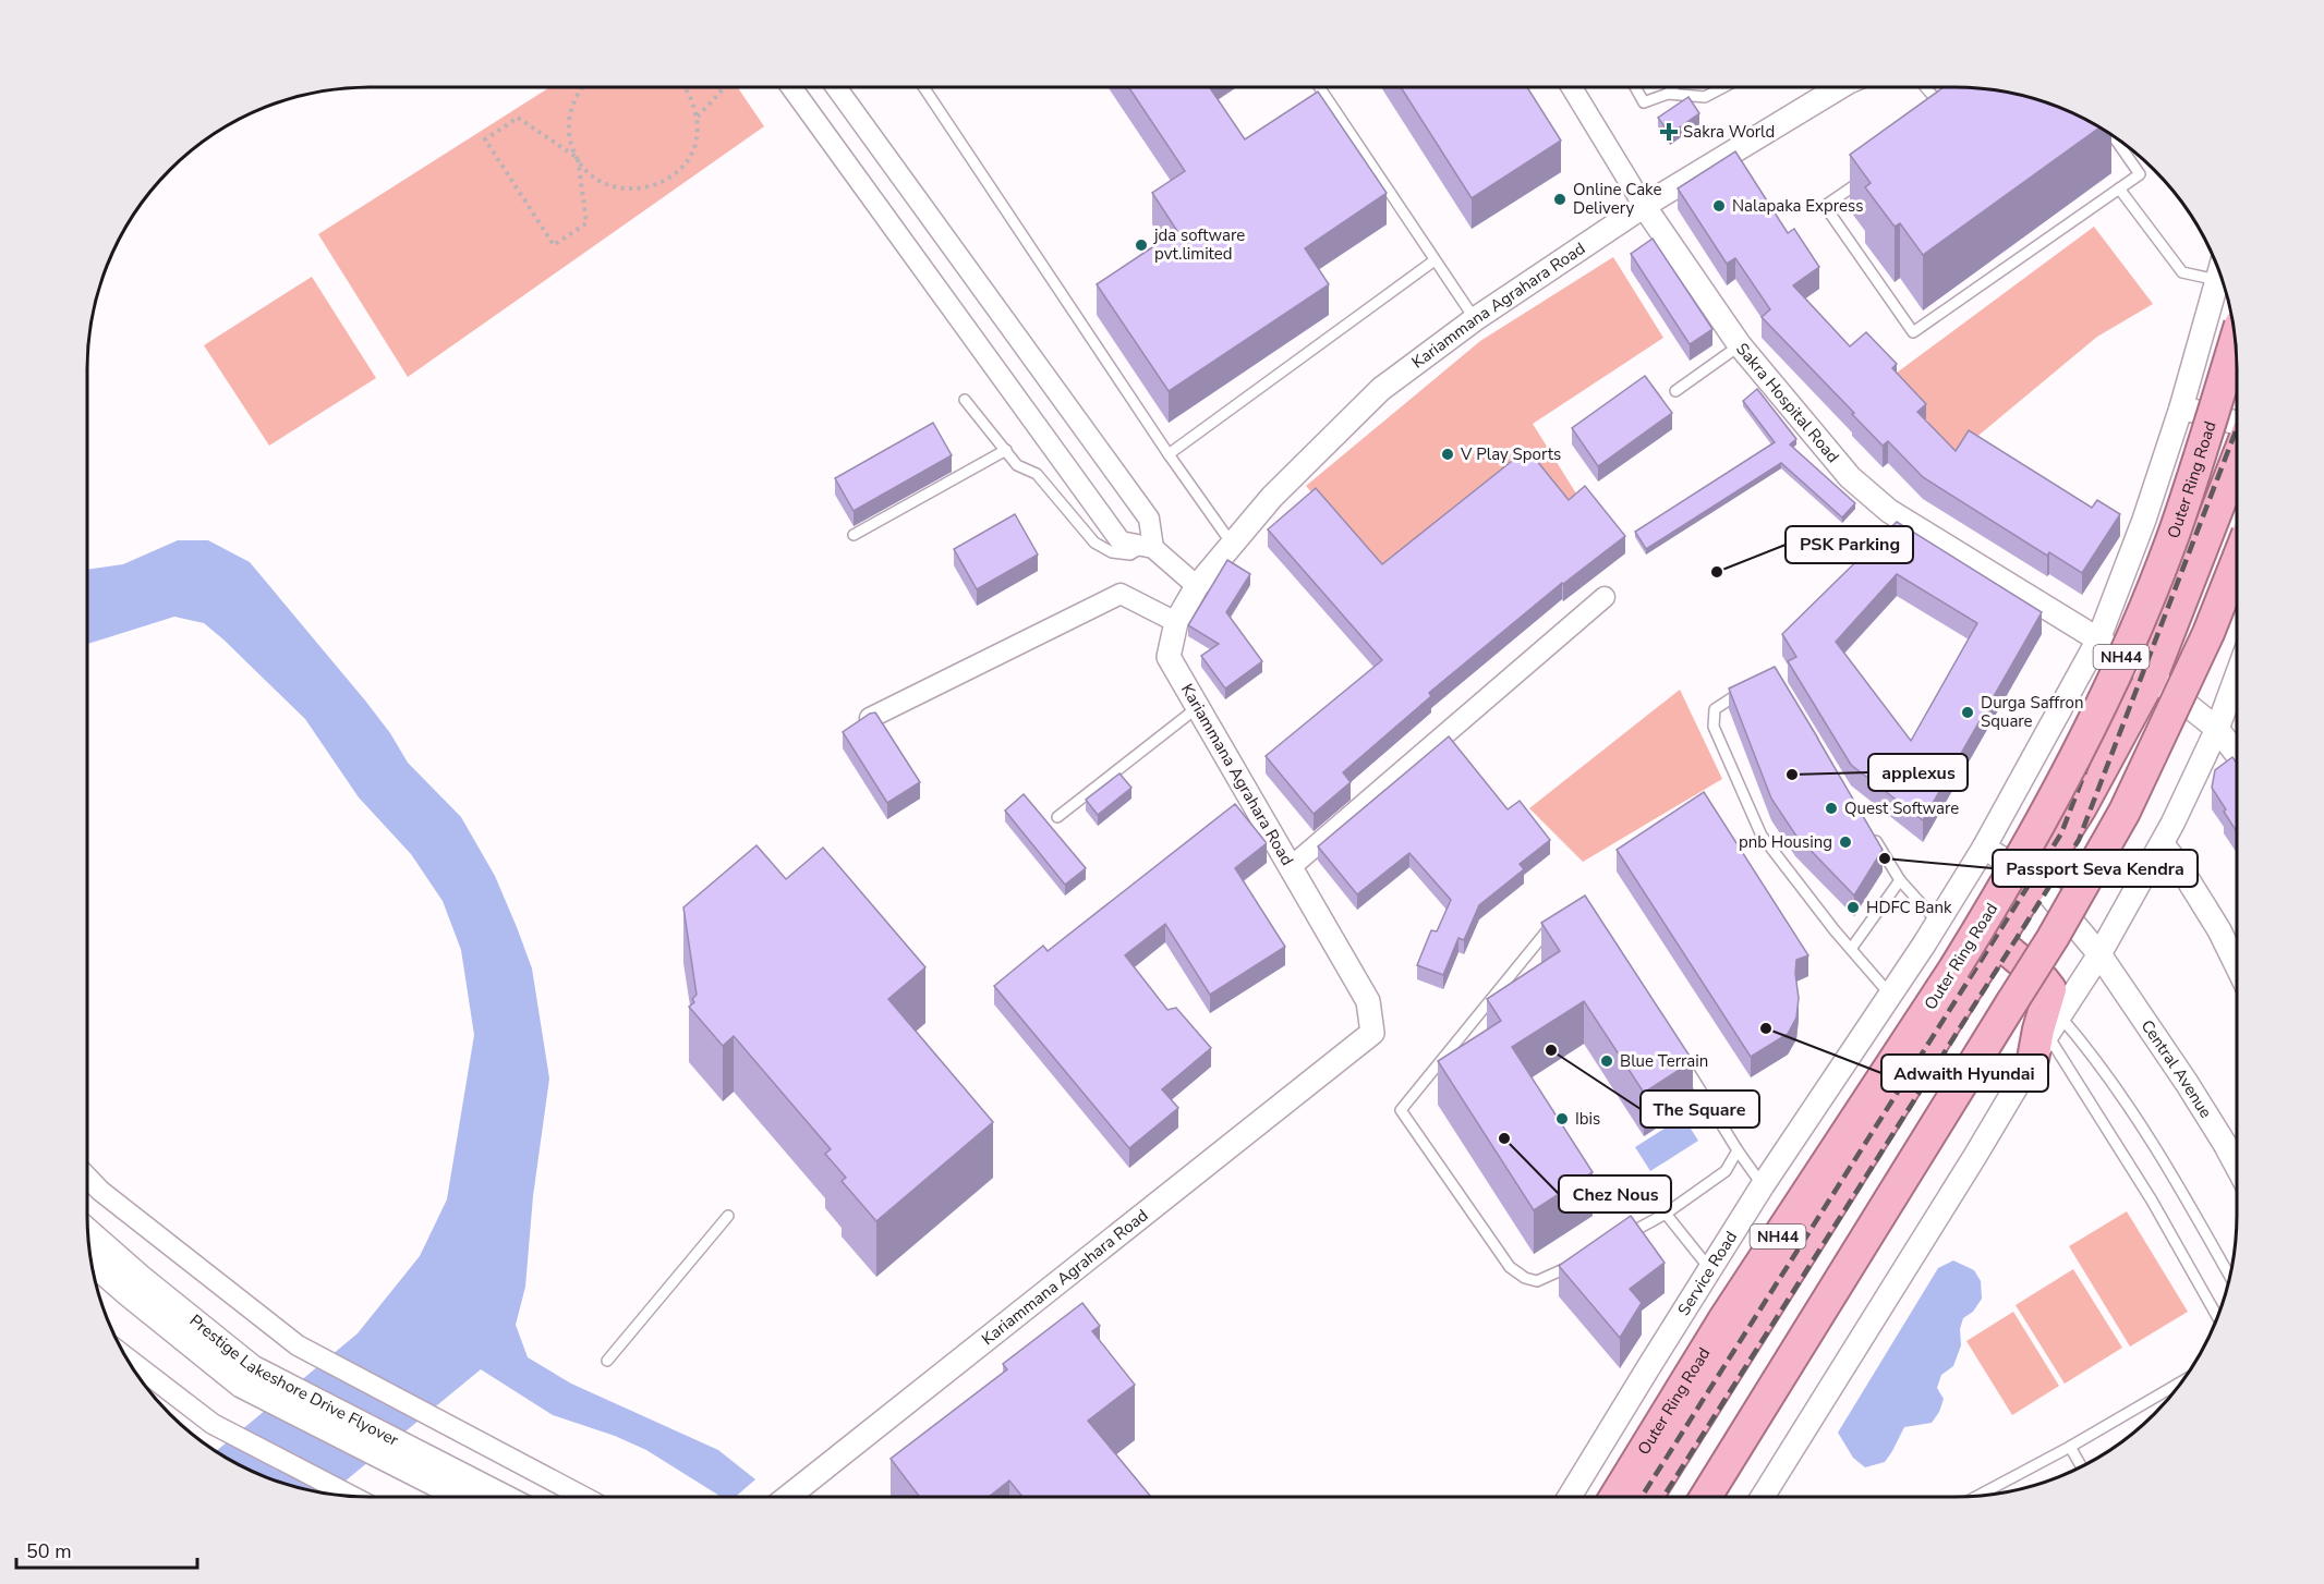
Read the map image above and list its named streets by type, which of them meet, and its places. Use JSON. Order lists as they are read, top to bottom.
{
  "streets": {
    "highway": ["Outer Ring Road", "NH44"],
    "street": [
      "Kariammana Agrahara Road",
      "Sakra Hospital Road",
      "Central Avenue",
      "Service Road",
      "Prestige Lakeshore Drive Flyover"
    ]
  },
  "crossings": [
    ["Kariammana Agrahara Road", "Sakra Hospital Road"],
    ["Sakra Hospital Road", "Service Road"],
    ["Central Avenue", "Service Road"]
  ],
  "places": {
    "health": ["Sakra World"],
    "other": [
      "Online Cake Delivery",
      "Nalapaka Express",
      "jda software pvt.limited",
      "V Play Sports",
      "PSK Parking",
      "Durga Saffron Square",
      "applexus",
      "Quest Software",
      "pnb Housing",
      "Passport Seva Kendra",
      "HDFC Bank",
      "Adwaith Hyundai",
      "The Square",
      "Blue Terrain",
      "Ibis",
      "Chez Nous"
    ]
  },
  "scale_bar": "50 m"
}
